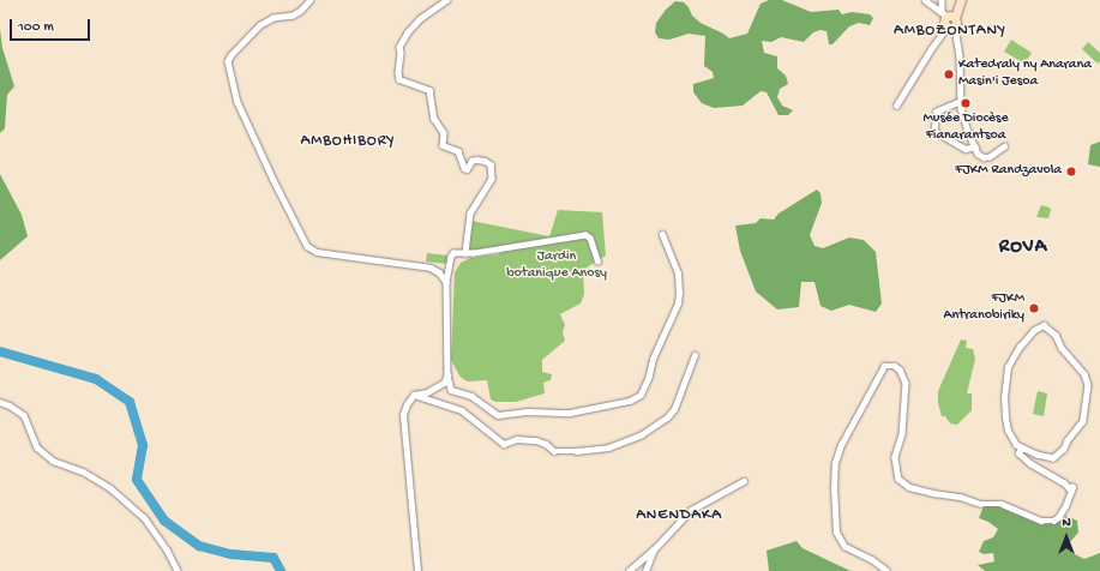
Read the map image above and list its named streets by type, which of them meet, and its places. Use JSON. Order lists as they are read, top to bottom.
{
  "districts": [
    "AMBOZONTANY",
    "AMBOHIBORY",
    "ROVA",
    "ANENDAKA"
  ],
  "parks": ["Jardin botanique Anosy"],
  "places": [
    "Katedraly ny Anarana Masin'i Jesoa",
    "Musée Diocèse Fianarantsoa",
    "FJKM Randzavola",
    "FJKM Antranobiriky"
  ],
  "scale_bar": "100 m",
  "north": "top"
}
